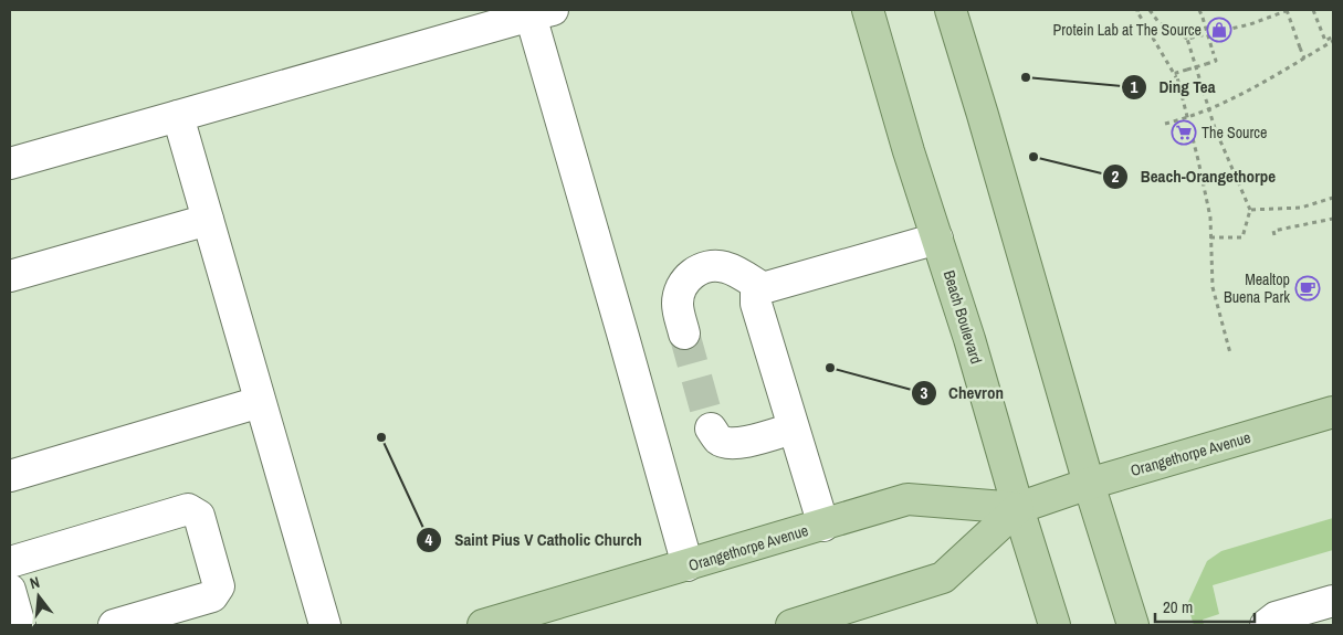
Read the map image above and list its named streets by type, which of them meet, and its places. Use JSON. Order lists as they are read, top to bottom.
{
  "streets": {
    "main road": ["Beach Boulevard", "Orangethorpe Avenue"]
  },
  "crossings": [
    ["Beach Boulevard", "Orangethorpe Avenue"]
  ],
  "places": {
    "shop": ["Protein Lab at The Source"],
    "other": [
      "Ding Tea",
      "Beach-Orangethorpe",
      "Chevron",
      "Saint Pius V Catholic Church"
    ],
    "supermarket": ["The Source"],
    "cafe": ["Mealtop Buena Park"]
  },
  "scale_bar": "20 m",
  "north": "top"
}
